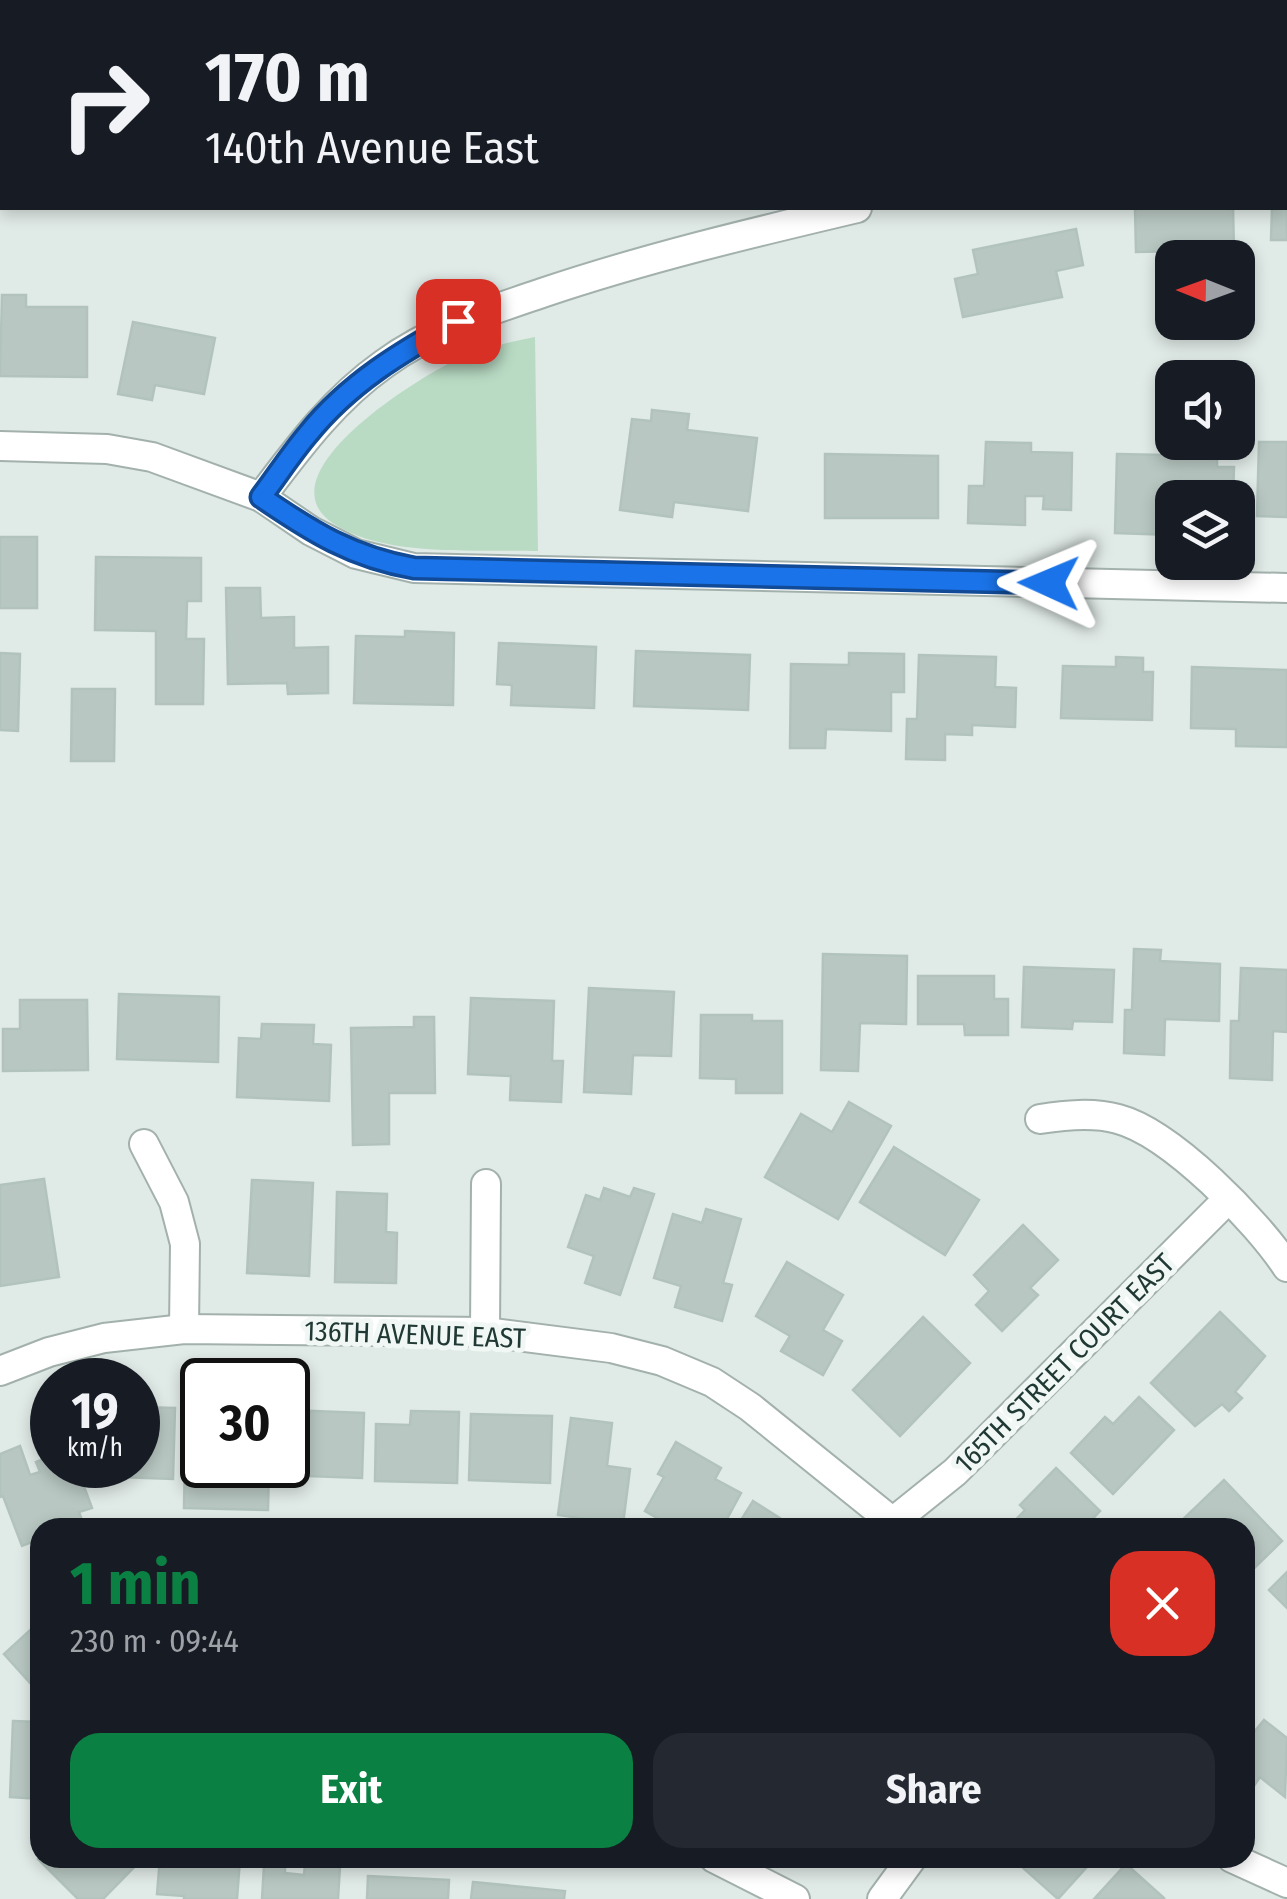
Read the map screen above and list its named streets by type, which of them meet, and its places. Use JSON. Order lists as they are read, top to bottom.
{
  "streets": {
    "street": ["136TH AVENUE EAST", "165TH STREET COURT EAST"]
  },
  "north": "left",
  "page": {
    "turn": ["170 m", "140th Avenue East"],
    "speed": "19 km/h",
    "limit": "30",
    "heading": ["1 min", "230 m · 09:44"],
    "buttons": ["Exit", "Share"]
  }
}
